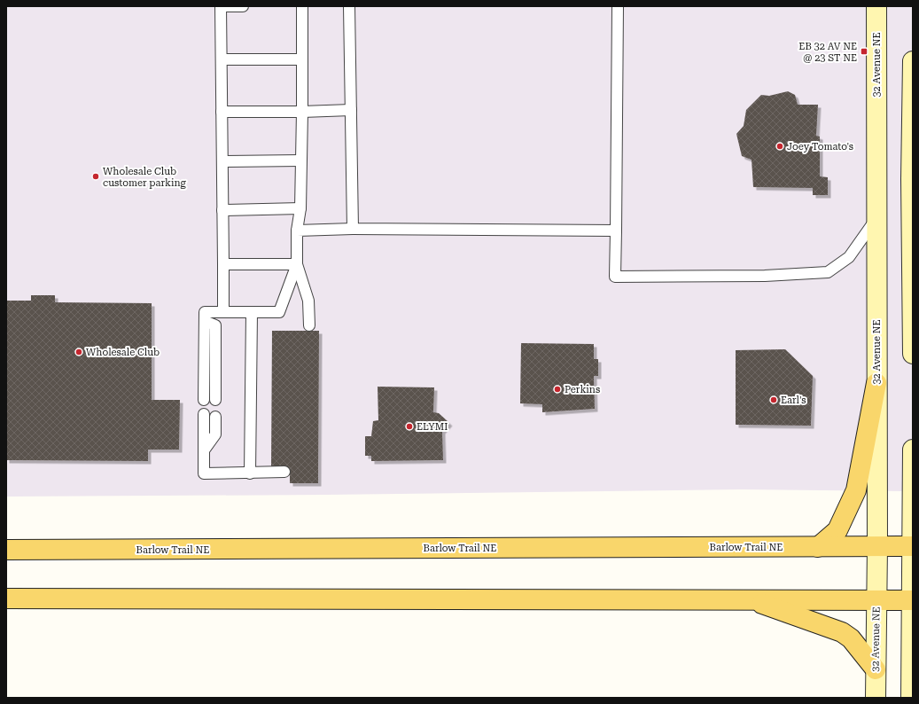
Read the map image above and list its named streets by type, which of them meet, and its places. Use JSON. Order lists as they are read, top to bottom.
{
  "streets": {
    "main road": ["32 Avenue NE", "Barlow Trail NE"]
  },
  "crossings": [
    ["32 Avenue NE", "Barlow Trail NE"]
  ],
  "places": {
    "transit": ["EB 32 AV NE @ 23 ST NE"],
    "other": [
      "Joey Tomato's",
      "Wholesale Club customer parking",
      "Wholesale Club",
      "Perkins",
      "Earl's",
      "ELYMI"
    ]
  }
}
